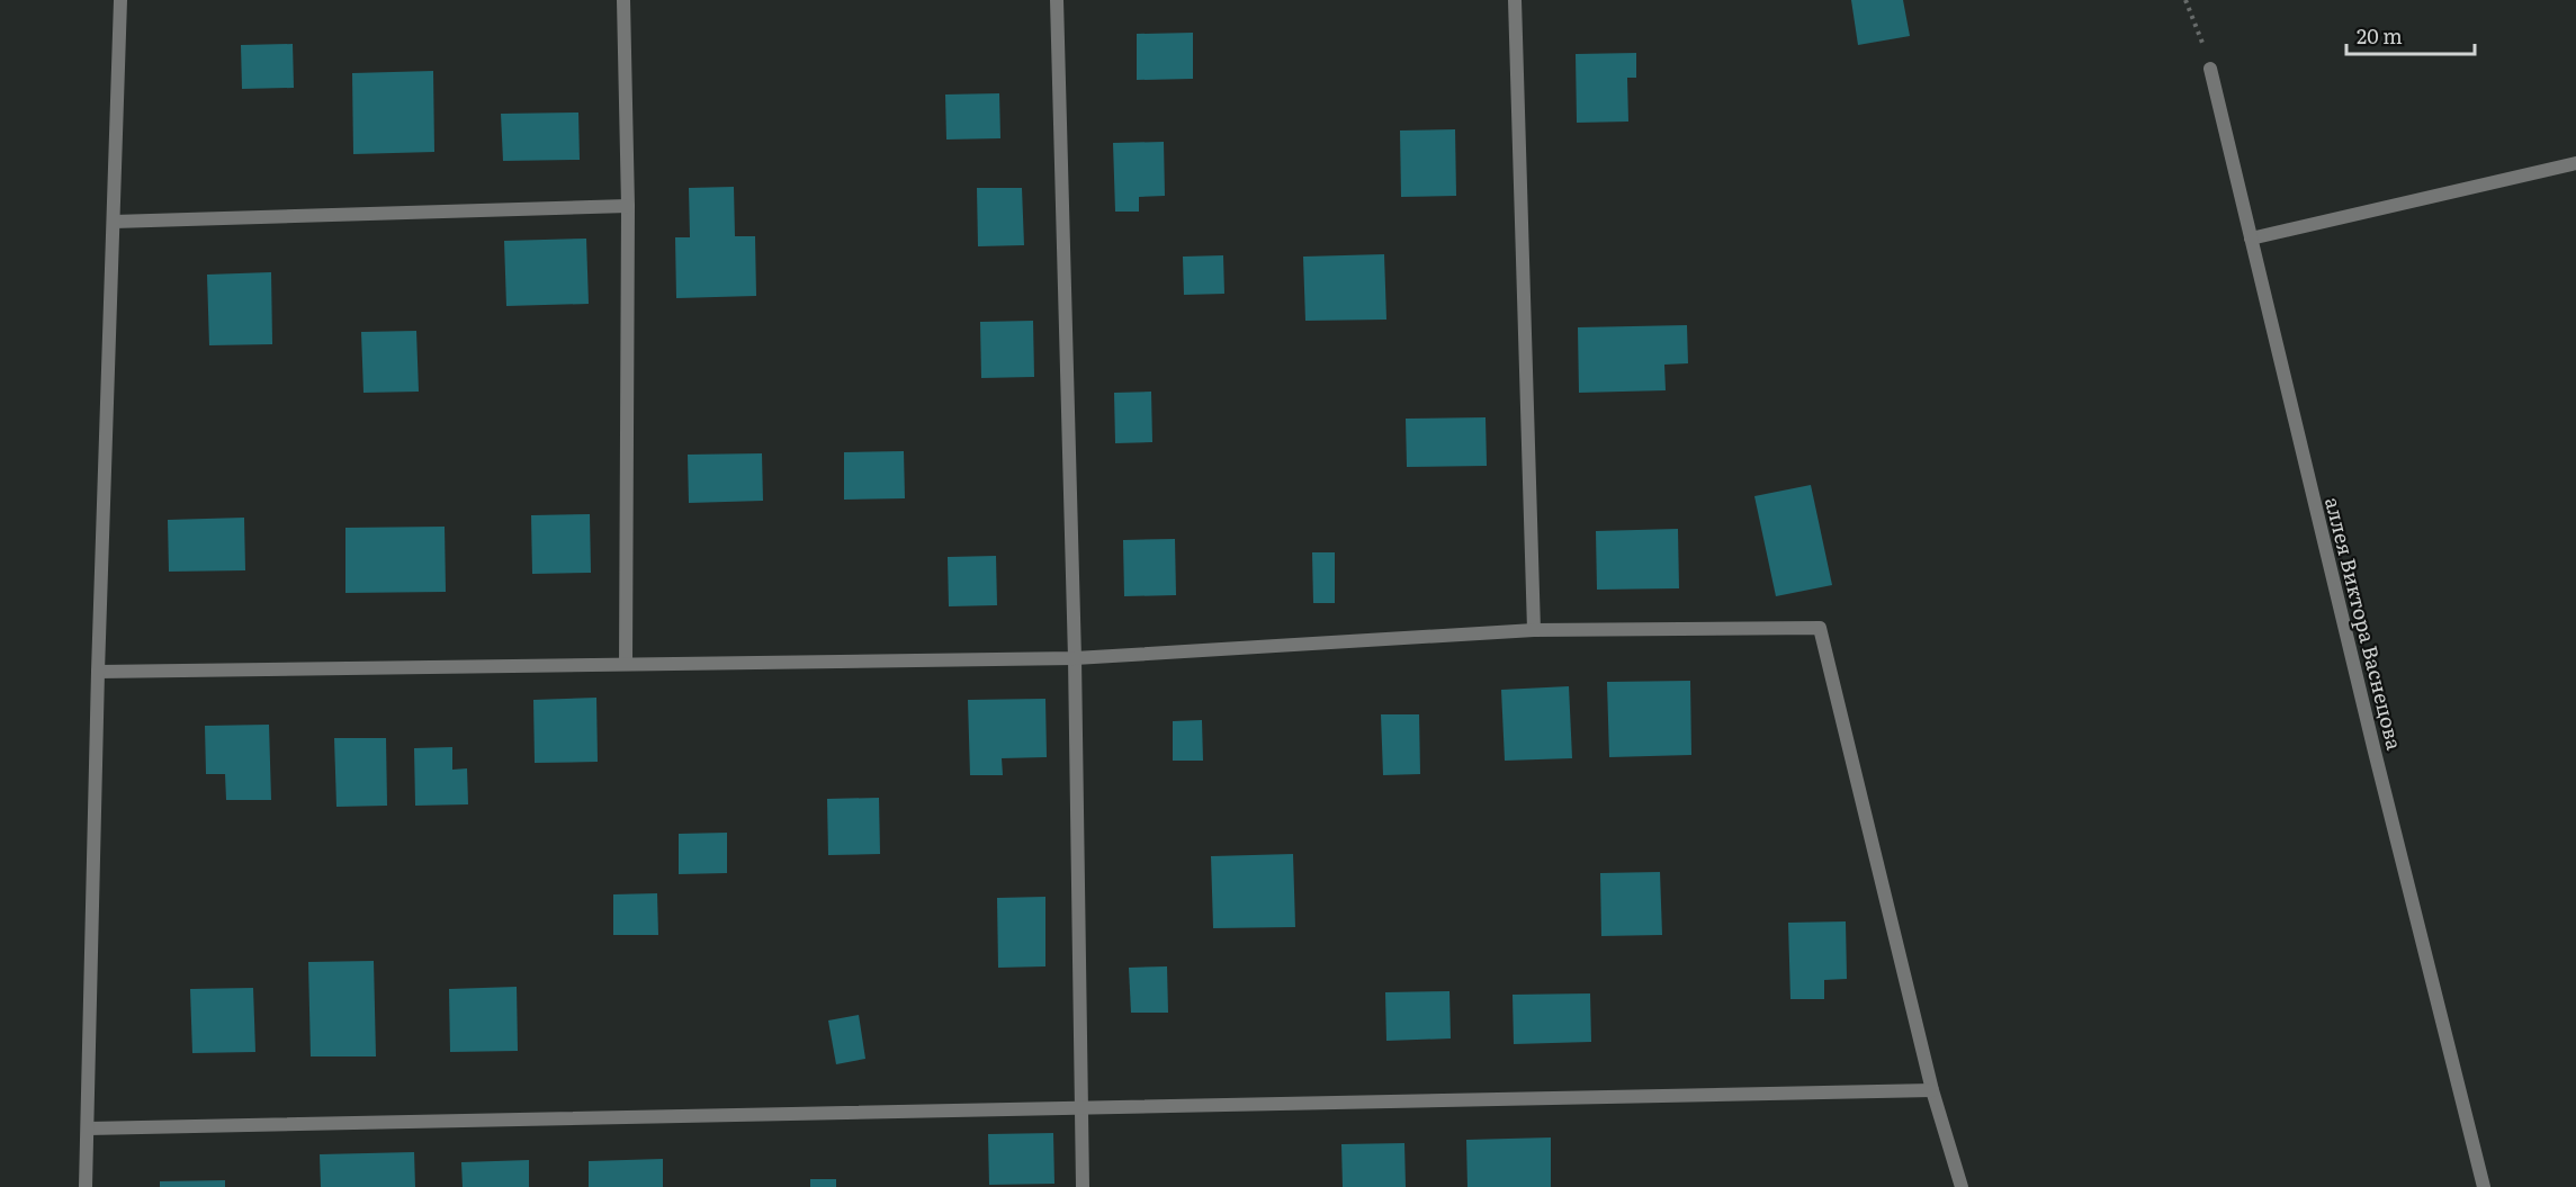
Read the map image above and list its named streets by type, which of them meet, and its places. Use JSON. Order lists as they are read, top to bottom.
{
  "streets": {
    "street": ["аллея Виктора Васнецова"]
  },
  "scale_bar": "20 m"
}
